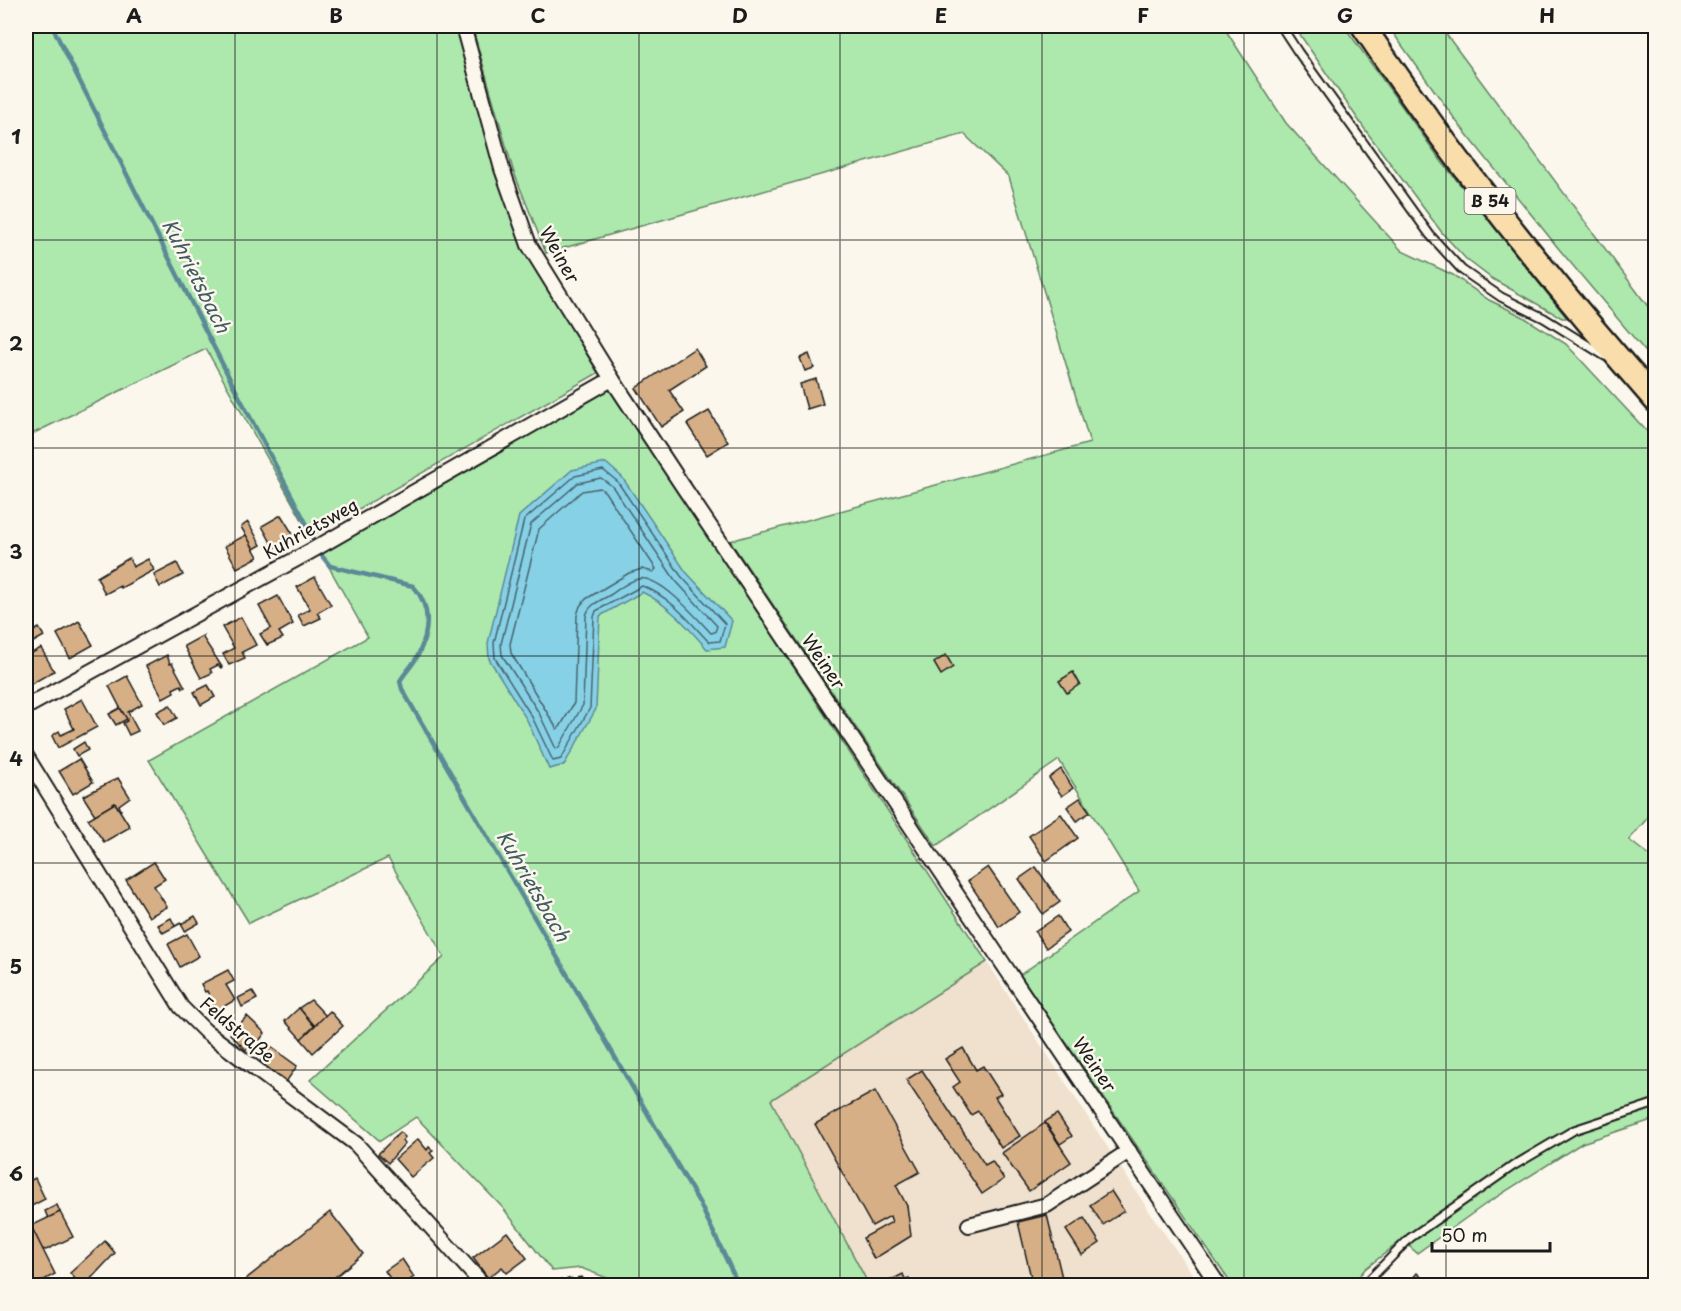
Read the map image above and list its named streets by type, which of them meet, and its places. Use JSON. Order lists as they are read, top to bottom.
{
  "streets": {
    "highway": ["B 54"],
    "street": ["Weiner", "Kuhrietsweg", "Feldstraße"]
  },
  "crossings": [
    ["Weiner", "Kuhrietsweg"]
  ],
  "water": ["Kuhrietsbach"],
  "scale_bar": "50 m",
  "grid": {
    "columns": [
      "A",
      "B",
      "C",
      "D",
      "E",
      "F",
      "G",
      "H"
    ],
    "rows": [
      "1",
      "2",
      "3",
      "4",
      "5",
      "6"
    ]
  }
}
